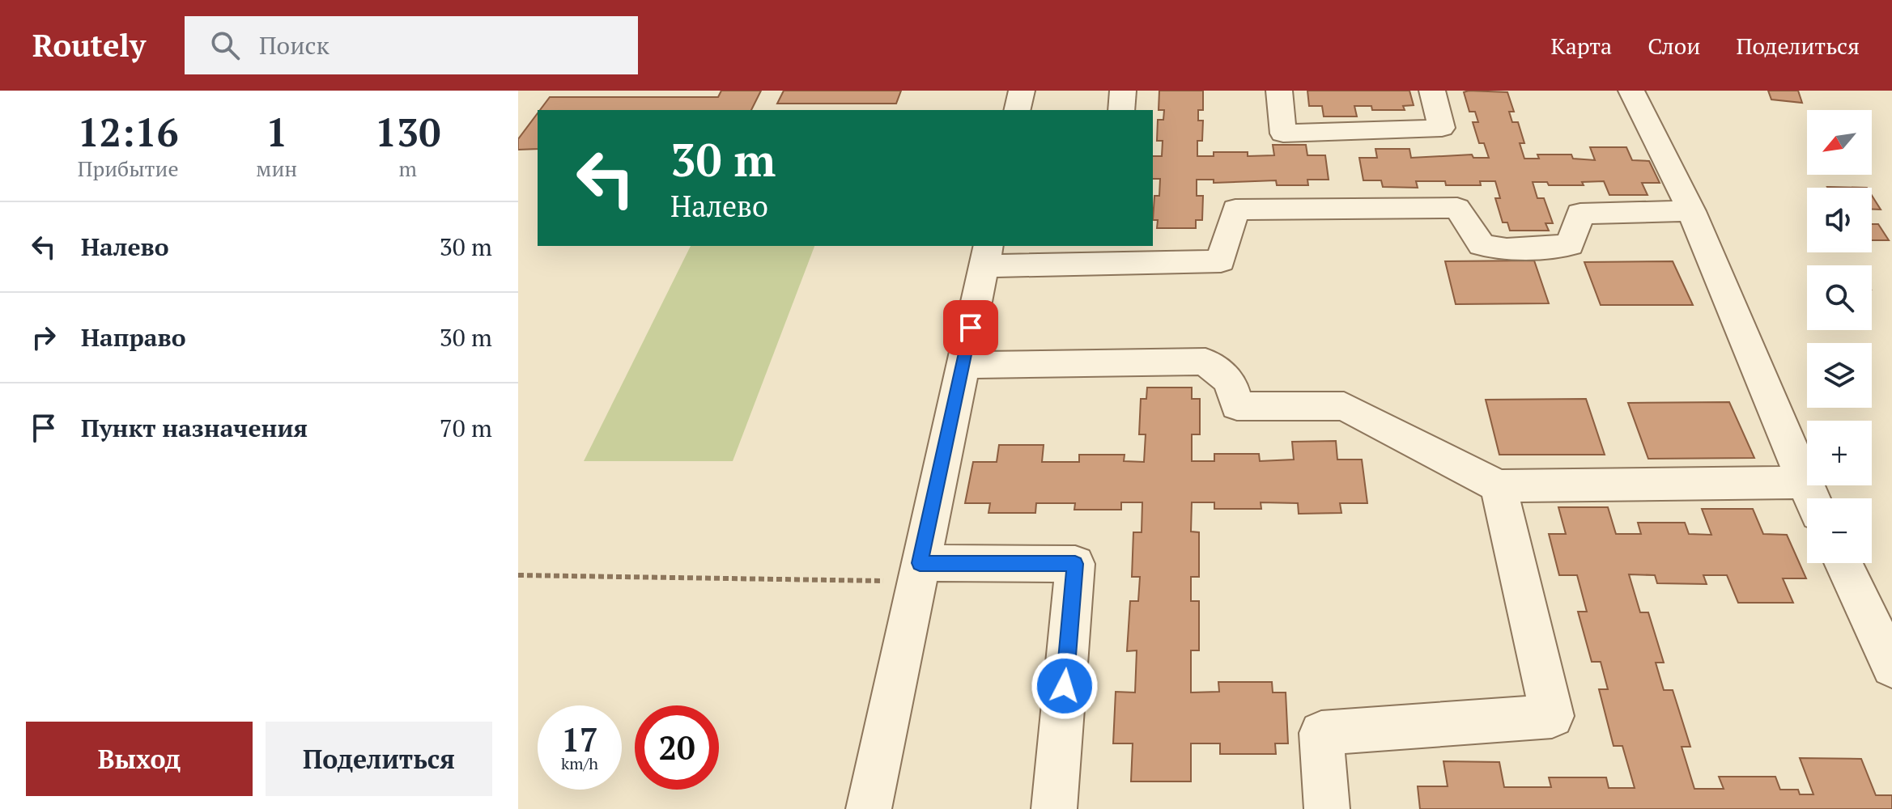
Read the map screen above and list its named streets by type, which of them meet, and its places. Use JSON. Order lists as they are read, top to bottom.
{
  "north": "bottom left",
  "page": {
    "header": "Routely",
    "search": "Поиск",
    "nav": ["Карта", "Слои", "Поделиться"],
    "eta": [
      "12:16",
      "Прибытие",
      "1",
      "мин",
      "130",
      "m"
    ],
    "map_buttons": ["+", "−"],
    "turn": ["30 m", "Налево"],
    "list": [
      {
        "name": "Налево",
        "value": "30 m"
      },
      {
        "name": "Направо",
        "value": "30 m"
      },
      {
        "name": "Пункт назначения",
        "value": "70 m"
      }
    ],
    "speed": "17 km/h",
    "limit": "20",
    "buttons": ["Выход", "Поделиться"]
  }
}
